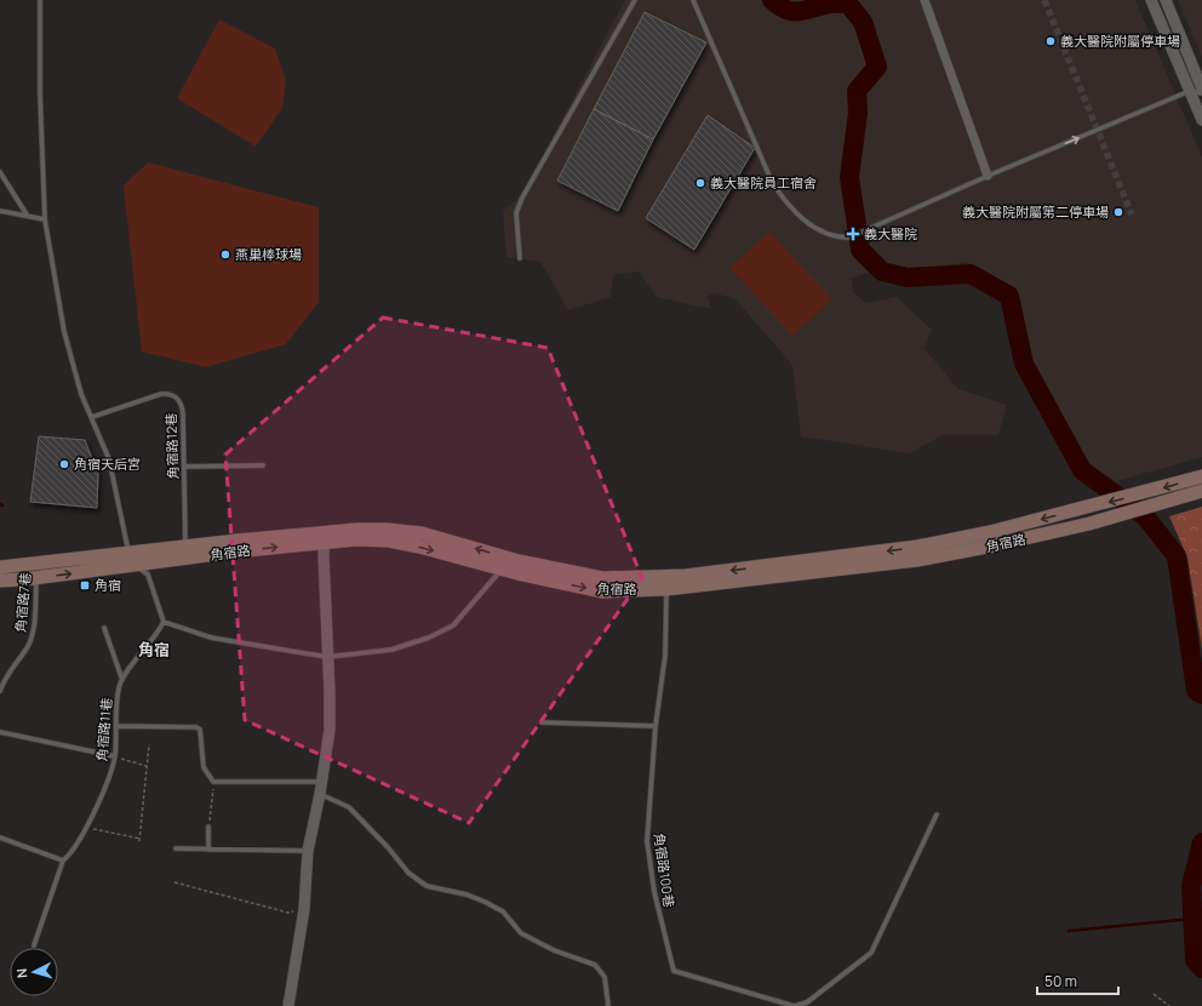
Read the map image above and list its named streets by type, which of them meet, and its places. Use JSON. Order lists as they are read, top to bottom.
{
  "streets": {
    "main road": ["角宿路"],
    "lane": [
      "角宿路12巷",
      "角宿路7巷",
      "角宿路11巷",
      "角宿路100巷"
    ]
  },
  "crossings": [
    ["角宿路12巷", "角宿路"],
    ["角宿路", "角宿路7巷"],
    ["角宿路", "角宿路100巷"]
  ],
  "districts": ["角宿"],
  "places": {
    "other": [
      "義大醫院附屬停車場",
      "義大醫院員工宿舍",
      "義大醫院附屬第二停車場",
      "燕巢棒球場",
      "角宿天后宮"
    ],
    "health": ["義大醫院"],
    "transit": ["角宿"]
  },
  "scale_bar": "50 m",
  "north": "left"
}
